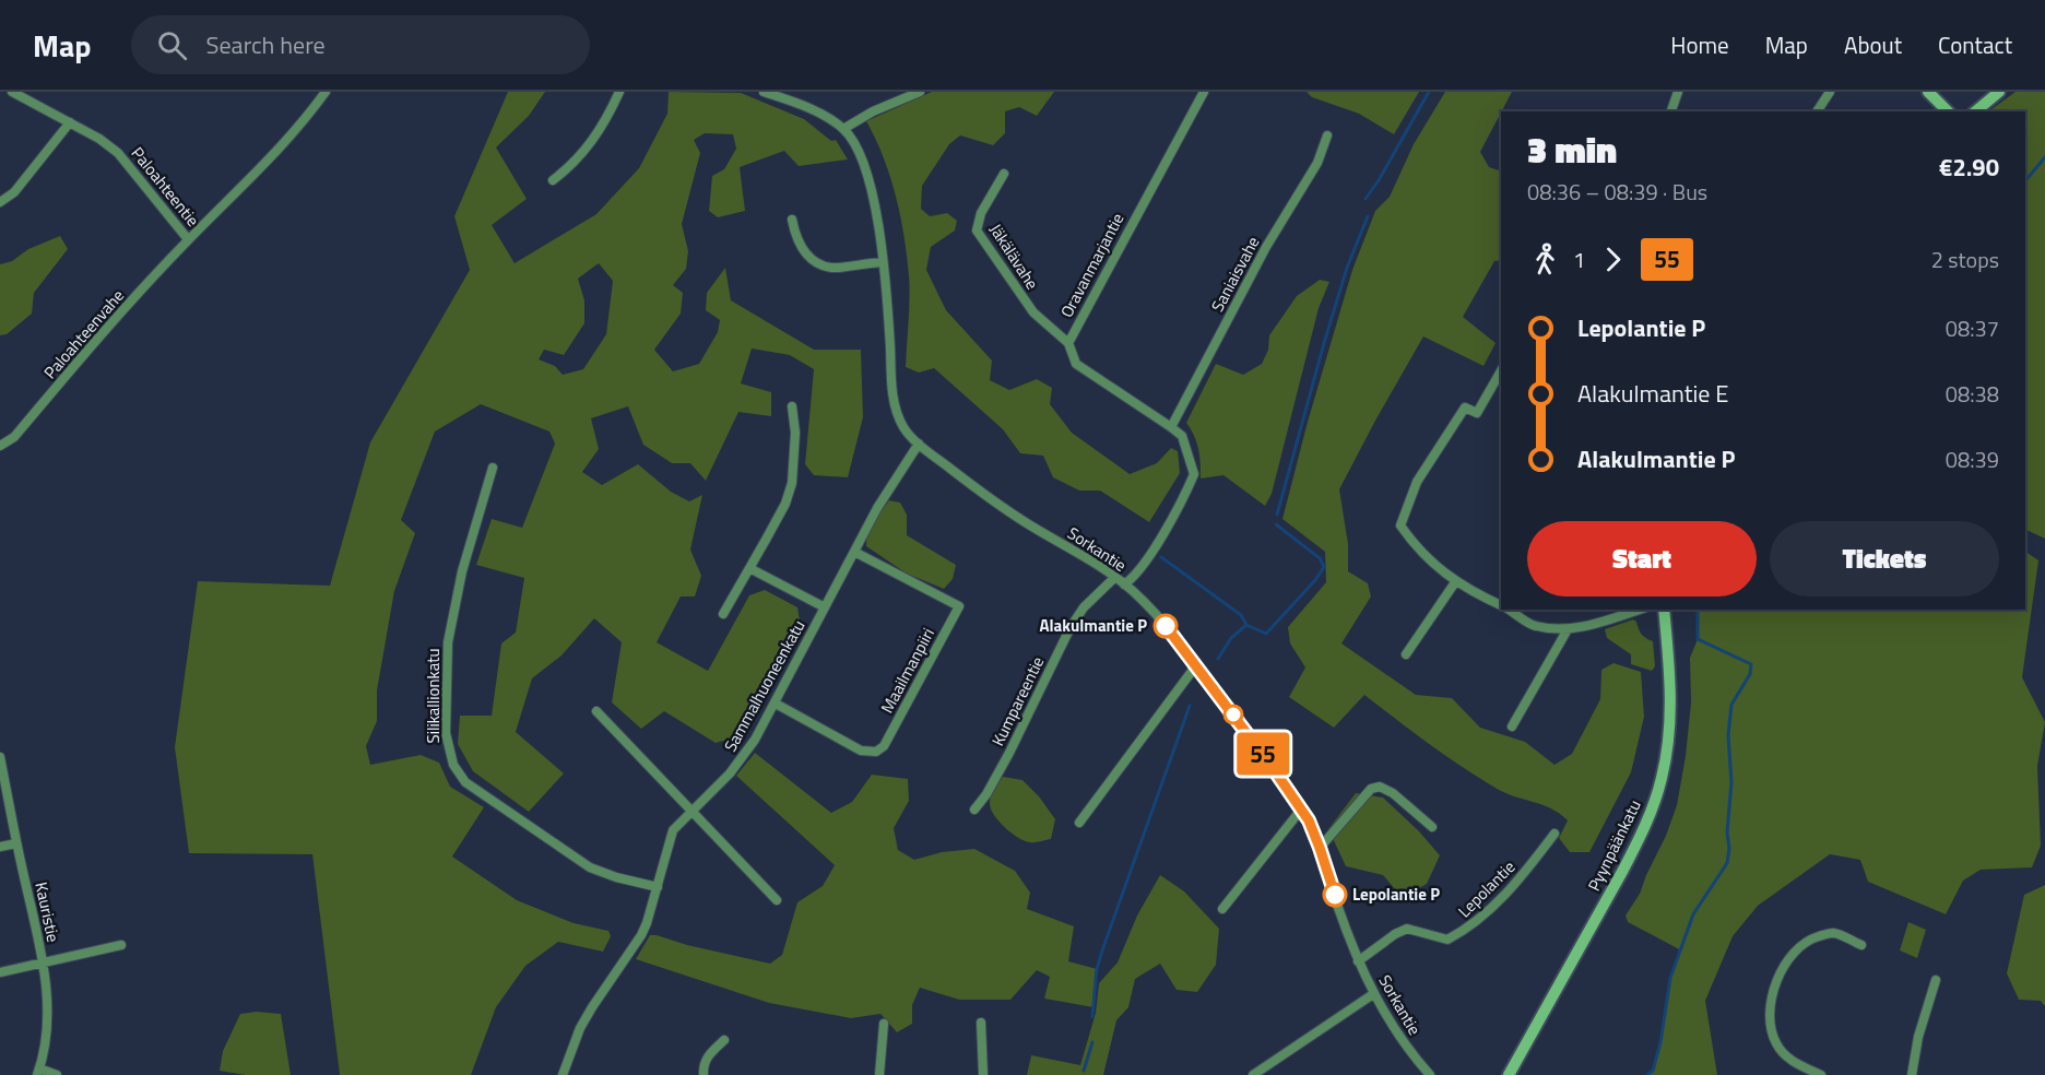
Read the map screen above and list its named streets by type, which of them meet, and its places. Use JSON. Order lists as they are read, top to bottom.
{
  "streets": {
    "main road": ["Pyynpäänkatu"],
    "street": [
      "Paloahteentie",
      "Jäkälävahe",
      "Oravanmarjantie",
      "Saniaisvahe",
      "Paloahteenvahe",
      "Sorkantie",
      "Maailmanpiiri",
      "Sammalhuoneenkatu",
      "Silikallionkatu",
      "Kumpareentie",
      "Lepolantie",
      "Kauristie"
    ]
  },
  "crossings": [
    ["Paloahteentie", "Paloahteenvahe"],
    ["Jäkälävahe", "Oravanmarjantie"],
    ["Oravanmarjantie", "Saniaisvahe"],
    ["Oravanmarjantie", "Sorkantie"],
    ["Sorkantie", "Sammalhuoneenkatu"],
    ["Sorkantie", "Kumpareentie"],
    ["Sorkantie", "Lepolantie"],
    ["Maailmanpiiri", "Sammalhuoneenkatu"],
    ["Sammalhuoneenkatu", "Silikallionkatu"]
  ],
  "places": ["Alakulmantie P", "Lepolantie P"],
  "lines": ["bus line 55"],
  "page": {
    "header": "Map",
    "search": "Search here",
    "nav": [
      "Home",
      "Map",
      "About",
      "Contact"
    ],
    "on_map": "55",
    "heading": ["3 min", "08:36 – 08:39 · Bus", "€2.90"],
    "legs": ["1", "55", "2 stops"],
    "list": [
      {
        "name": "Lepolantie P",
        "value": "08:37"
      },
      {
        "name": "Alakulmantie E",
        "value": "08:38"
      },
      {
        "name": "Alakulmantie P",
        "value": "08:39"
      }
    ],
    "buttons": ["Start", "Tickets"]
  }
}
